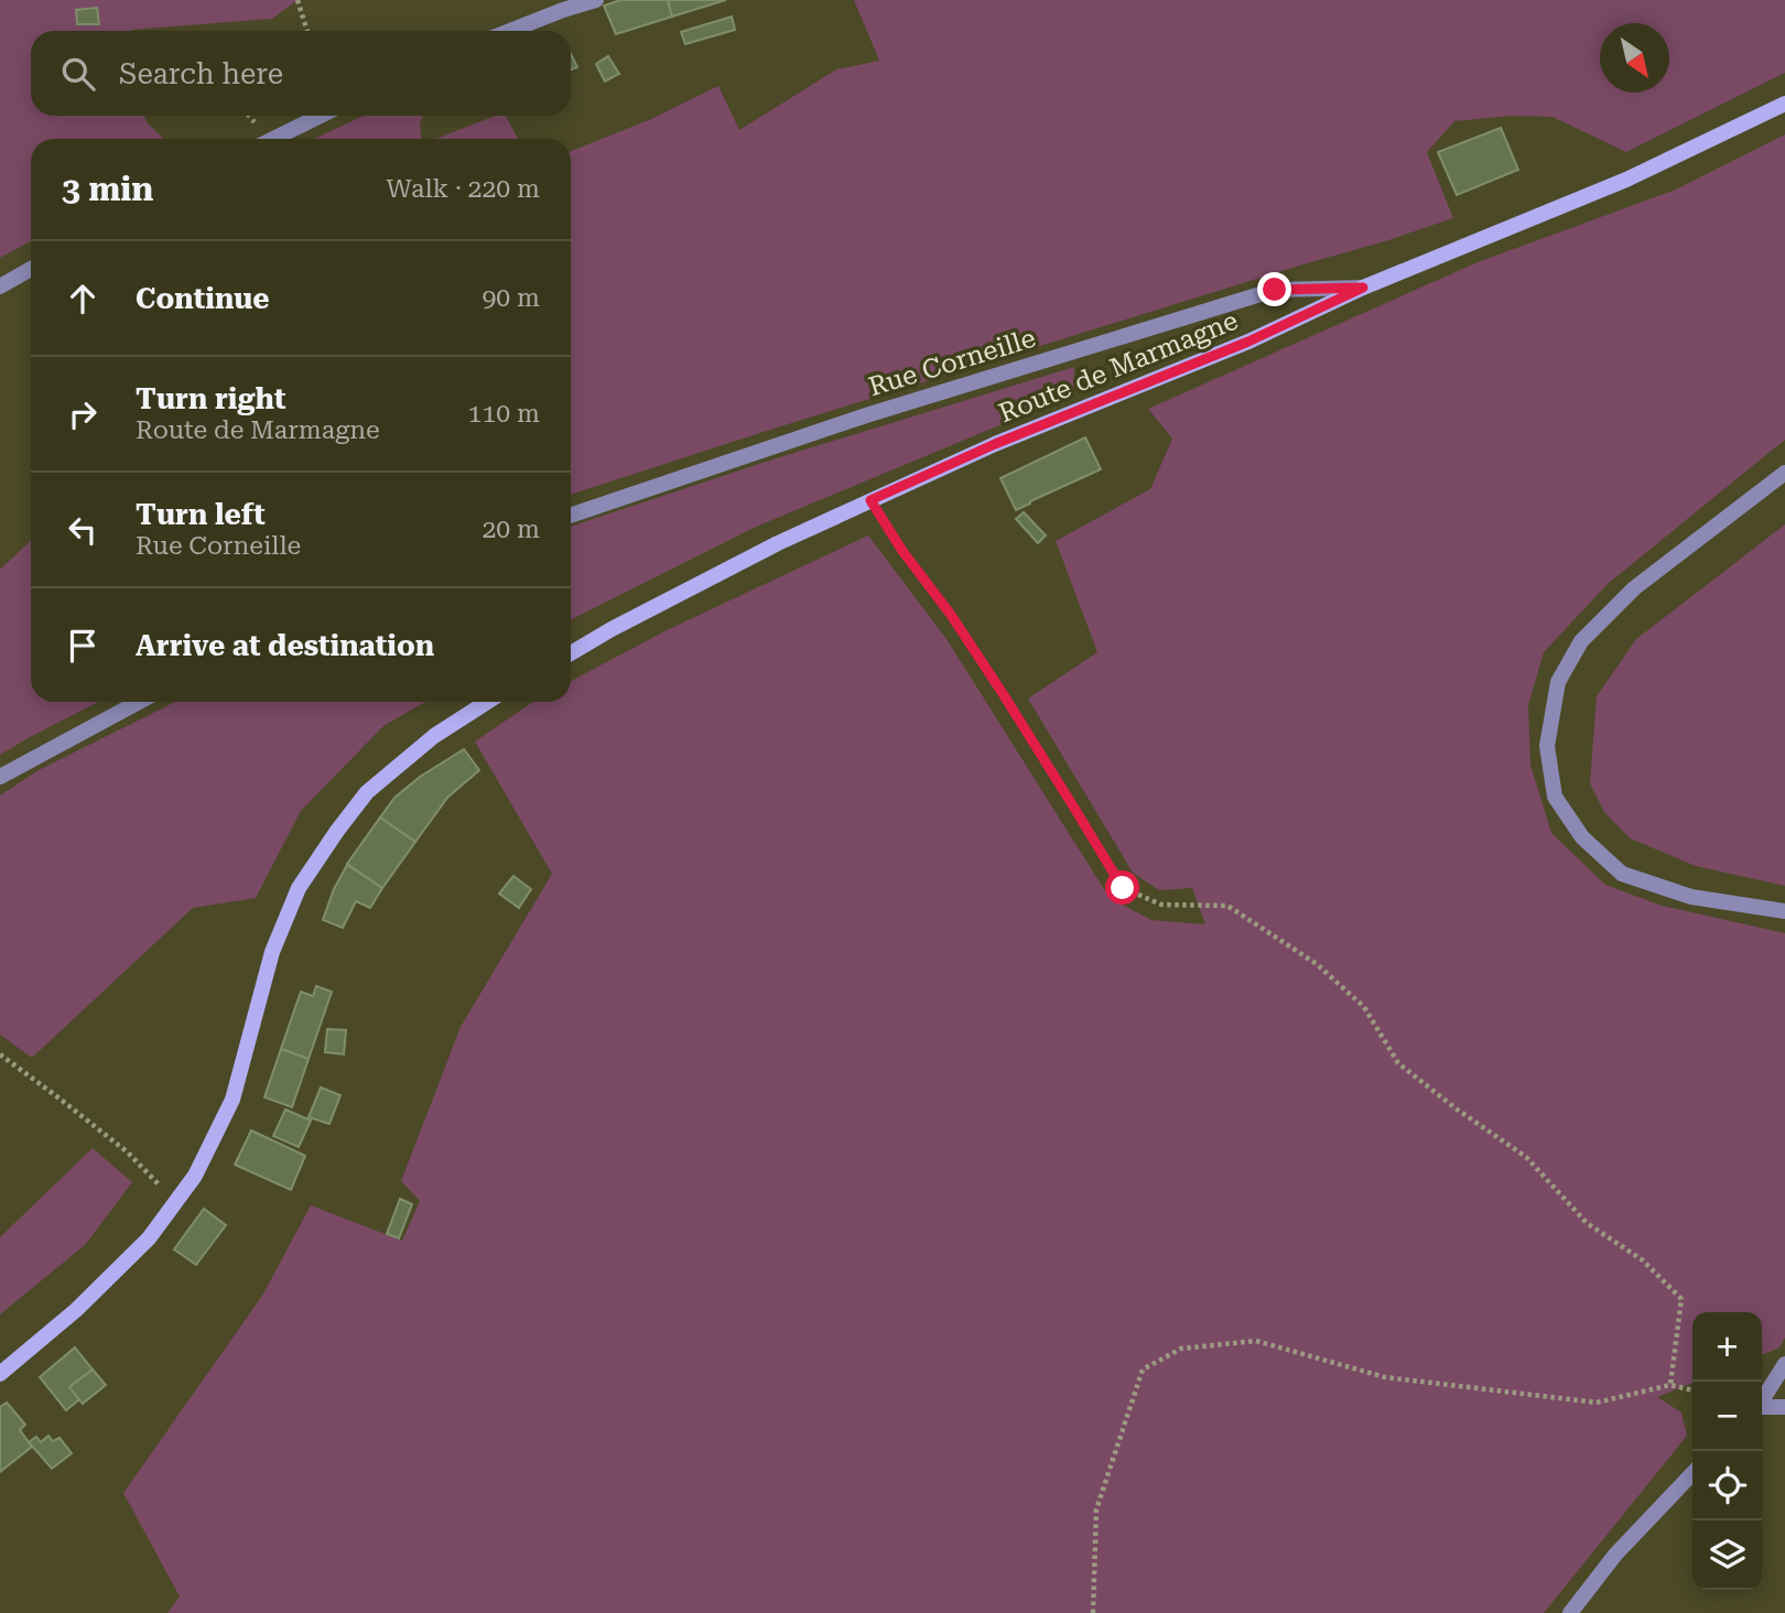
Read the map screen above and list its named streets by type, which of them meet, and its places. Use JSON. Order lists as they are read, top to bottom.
{
  "streets": {
    "street": ["Rue Corneille", "Route de Marmagne"]
  },
  "crossings": [
    ["Rue Corneille", "Route de Marmagne"]
  ],
  "north": "bottom right",
  "page": {
    "search": "Search here",
    "heading": ["3 min", "Walk · 220 m"],
    "list": [
      ["Continue", "90 m"],
      ["Turn right", "Route de Marmagne", "110 m"],
      ["Turn left", "Rue Corneille", "20 m"],
      "Arrive at destination"
    ],
    "map_buttons": ["+", "−"]
  }
}
